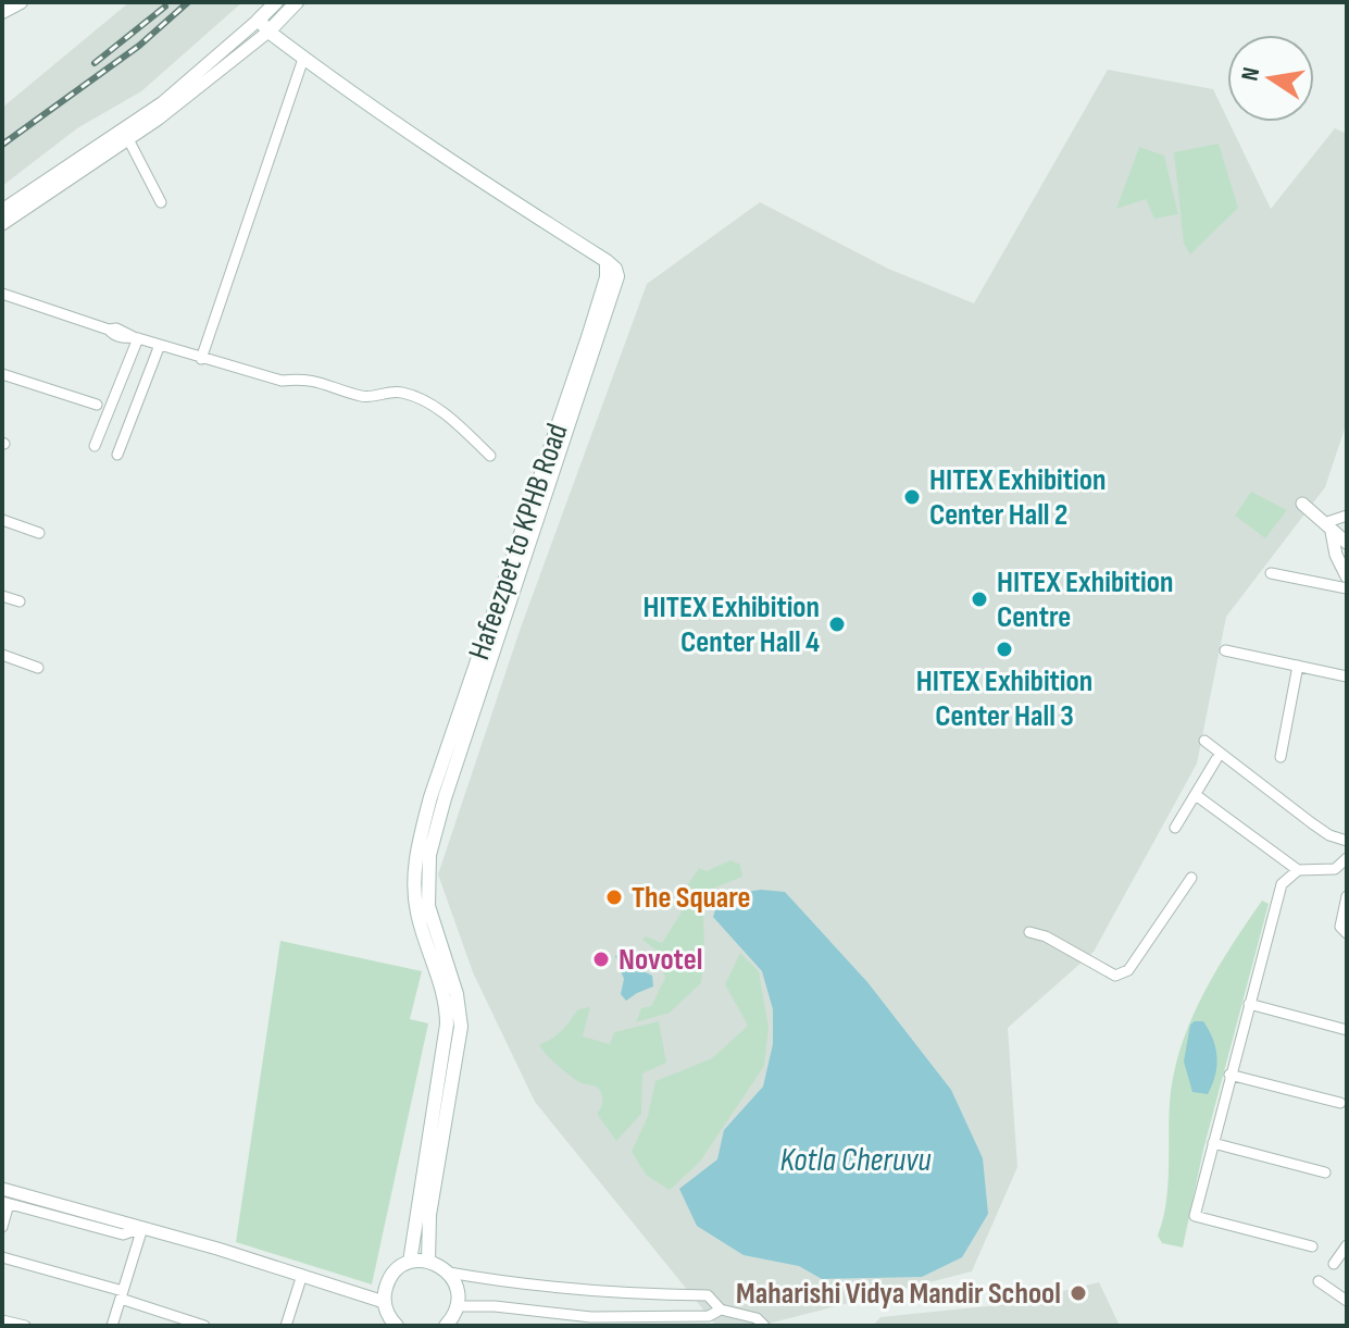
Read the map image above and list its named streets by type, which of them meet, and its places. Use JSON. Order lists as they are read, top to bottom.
{
  "streets": {
    "main road": ["Hafeezpet to KPHB Road"]
  },
  "water": ["Kotla Cheruvu"],
  "places": [
    "HITEX Exhibition Center Hall 2",
    "HITEX Exhibition Centre",
    "HITEX Exhibition Center Hall 4",
    "HITEX Exhibition Center Hall 3",
    "The Square",
    "Novotel",
    "Maharishi Vidya Mandir School"
  ],
  "north": "left"
}
